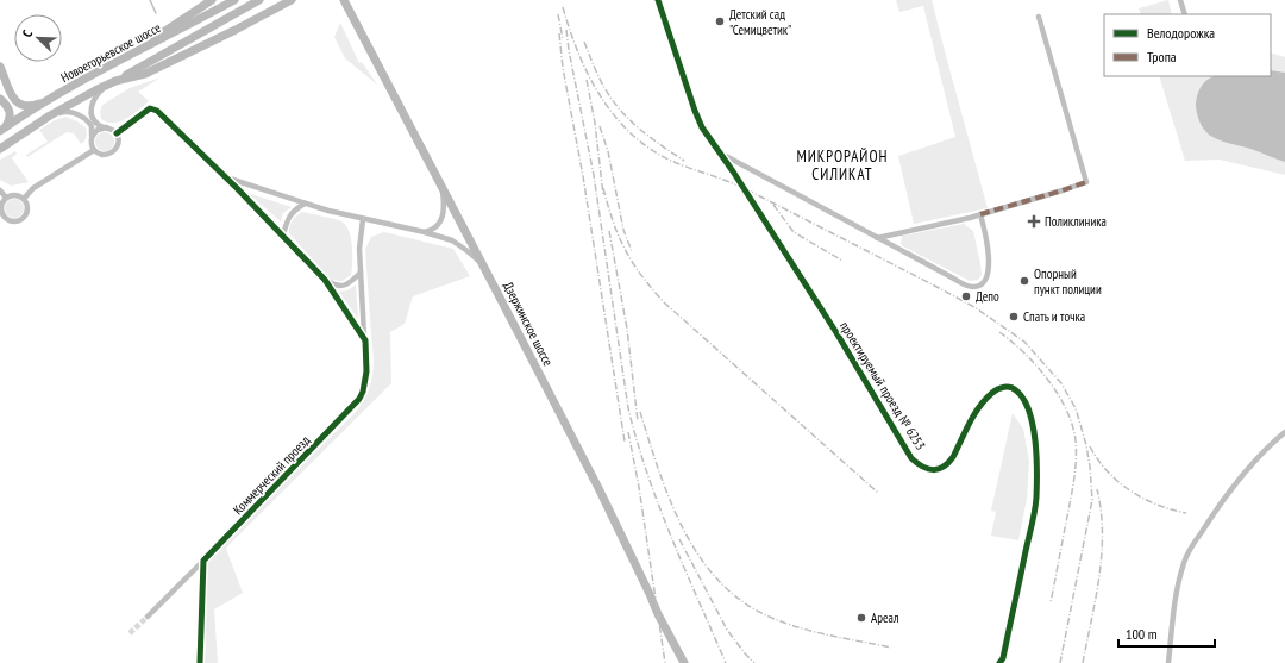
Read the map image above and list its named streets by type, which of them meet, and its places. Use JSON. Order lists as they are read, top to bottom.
{
  "streets": {
    "main road": ["Новоегорьевское шоссе", "Дзержинское шоссе", "проектируемый проезд № 6253"],
    "street": ["Коммерческий проезд"]
  },
  "districts": ["МИКРОРАЙОН СИЛИКАТ"],
  "places": {
    "other": [
      "Детский сад \"Семицветик\"",
      "Опорный пункт полиции",
      "Депо",
      "Спать и точка",
      "Ареал"
    ],
    "health": ["Поликлиника"]
  },
  "legend": ["Велодорожка", "Тропа"],
  "scale_bar": "100 m",
  "north": "top left"
}
